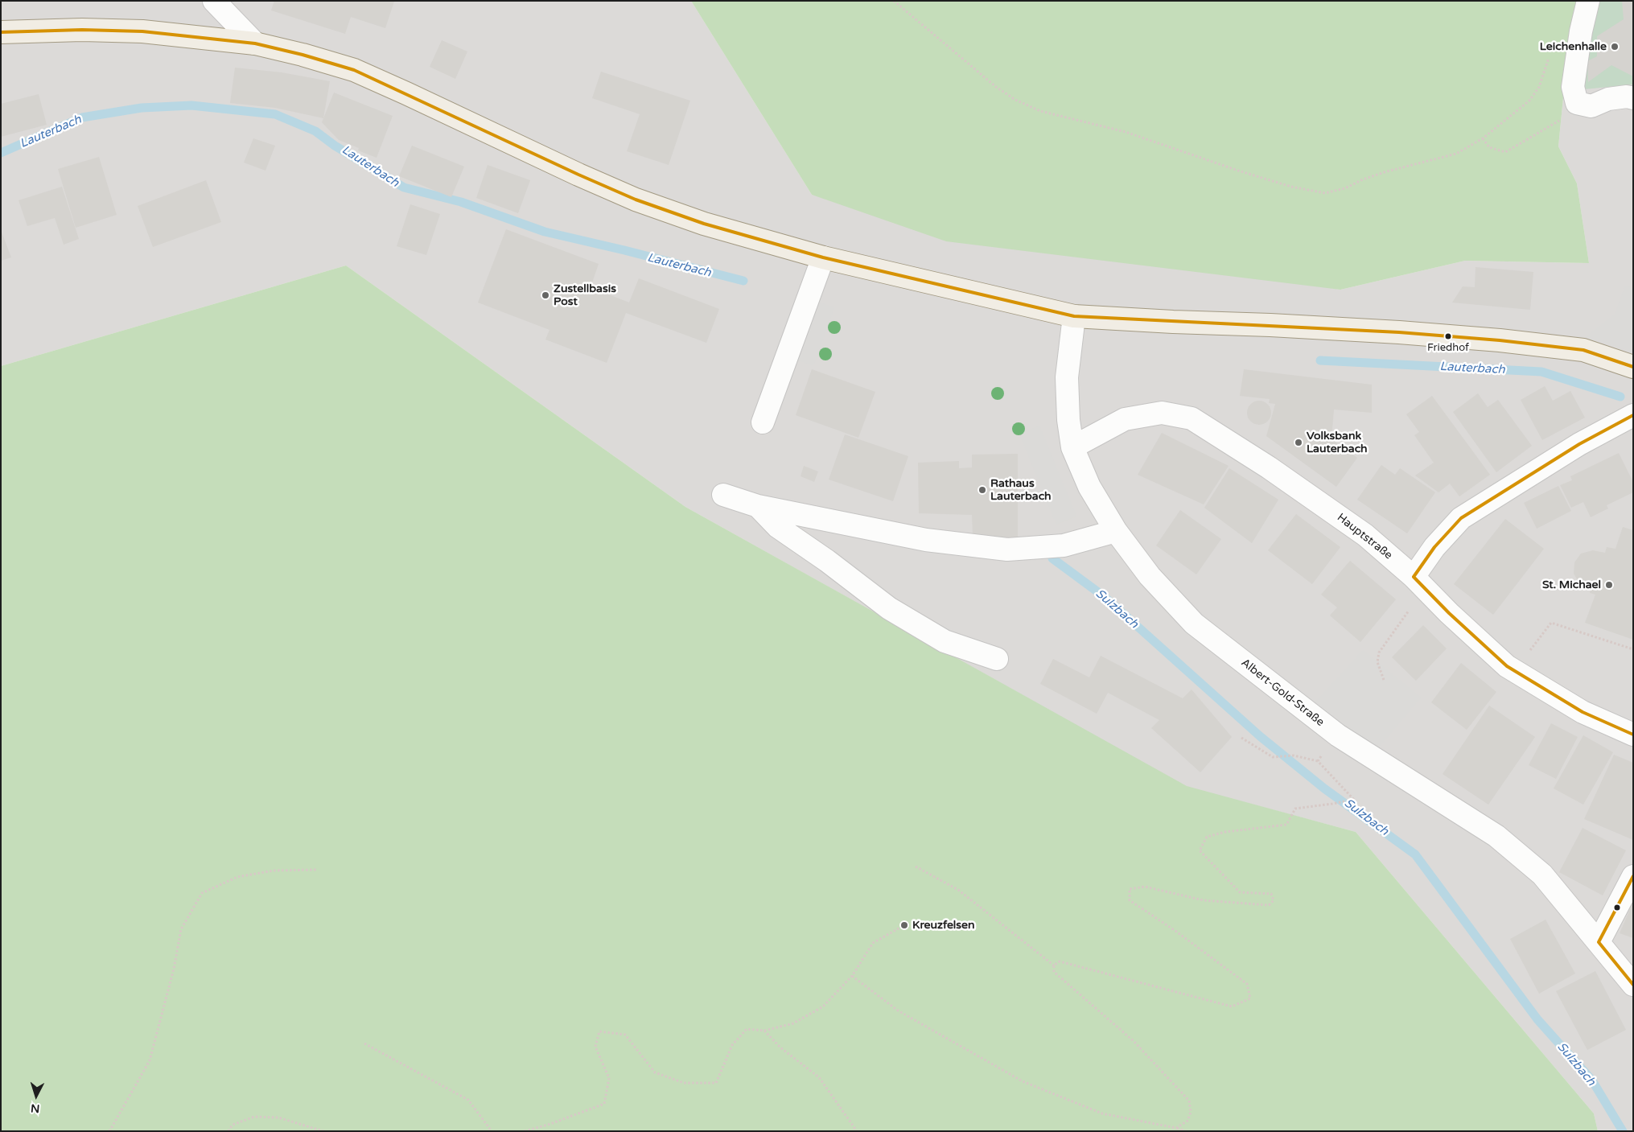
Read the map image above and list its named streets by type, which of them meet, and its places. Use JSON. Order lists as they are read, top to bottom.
{
  "streets": {
    "street": ["Hauptstraße", "Albert-Gold-Straße"]
  },
  "crossings": [
    ["Hauptstraße", "Albert-Gold-Straße"]
  ],
  "water": ["Lauterbach", "Sulzbach"],
  "places": [
    "Leichenhalle",
    "Zustellbasis Post",
    "Friedhof",
    "Volksbank Lauterbach",
    "Rathaus Lauterbach",
    "St. Michael",
    "Kreuzfelsen"
  ],
  "north": "bottom"
}
